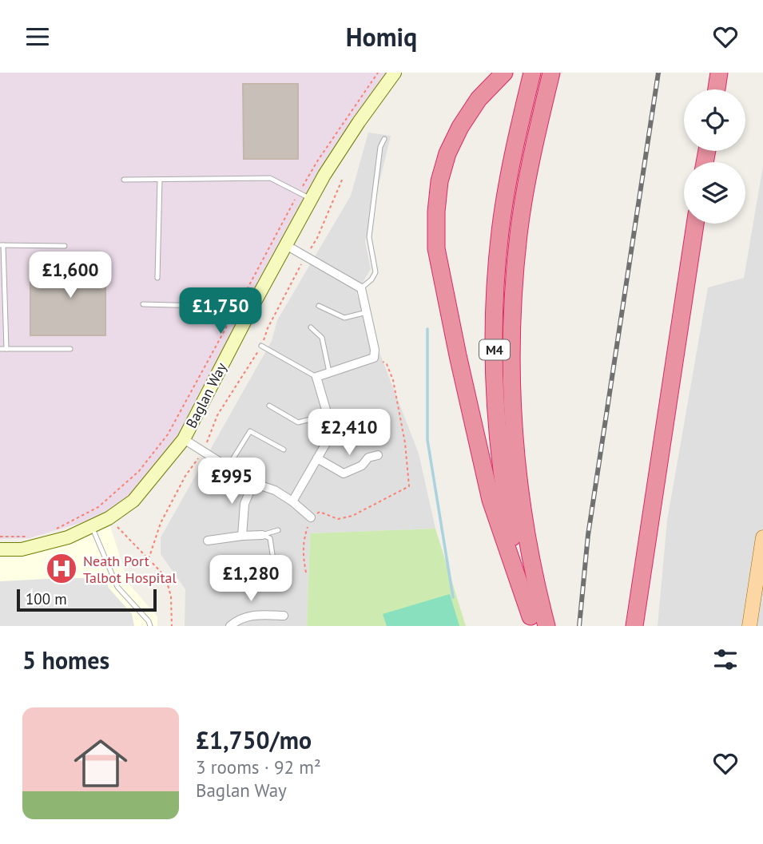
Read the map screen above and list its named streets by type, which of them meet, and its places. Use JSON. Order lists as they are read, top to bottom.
{
  "streets": {
    "highway": ["M4"],
    "street": ["Baglan Way"]
  },
  "places": {
    "hospital": ["Neath Port Talbot Hospital"]
  },
  "scale_bar": "100 m",
  "page": {
    "header": "Homiq",
    "price": [
      "£1,600",
      "£1,750",
      "£2,410",
      "£995",
      "£1,280"
    ],
    "scale": "100 m",
    "heading": "5 homes",
    "list": [
      {
        "name": "£1,750/mo",
        "note": "3 rooms · 92 m² · Baglan Way"
      }
    ]
  }
}
